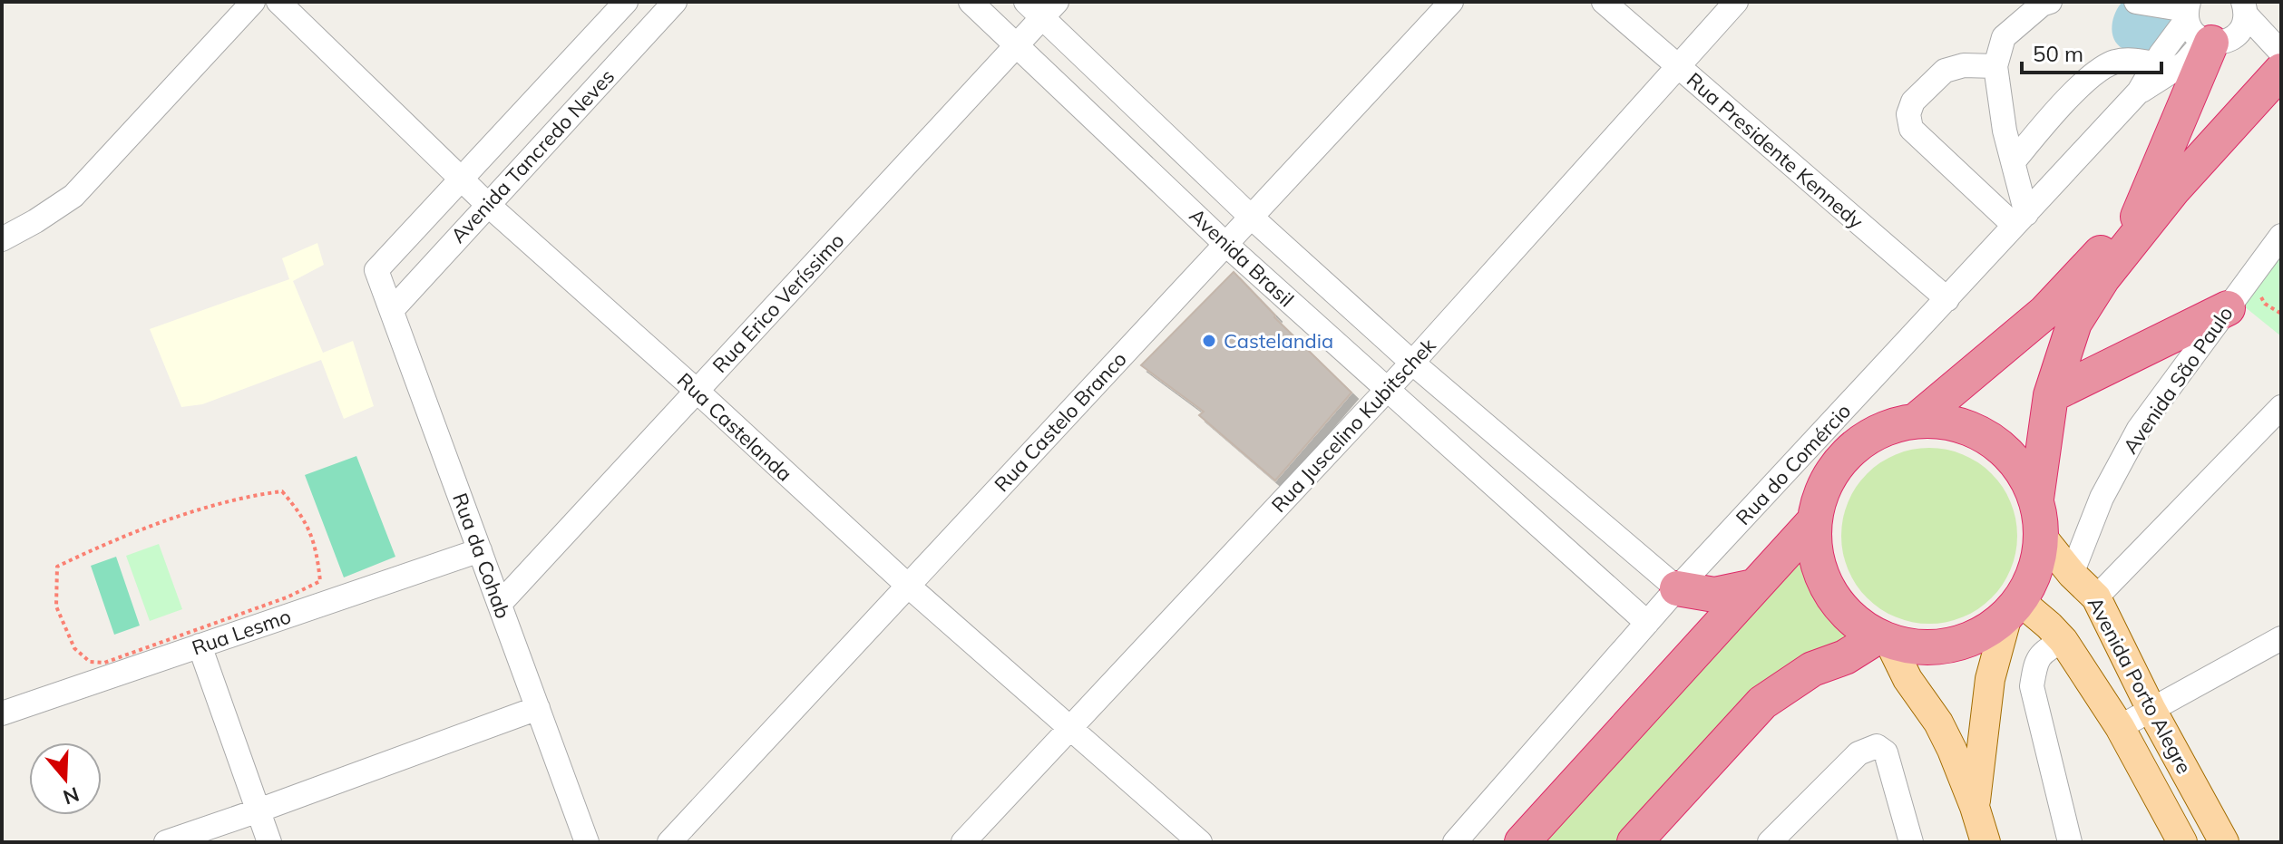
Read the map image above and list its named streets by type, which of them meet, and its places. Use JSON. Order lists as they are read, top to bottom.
{
  "streets": {
    "main road": ["Avenida Porto Alegre"],
    "street": [
      "Rua Presidente Kennedy",
      "Avenida Tancredo Neves",
      "Avenida Brasil",
      "Rua Erico Veríssimo",
      "Avenida São Paulo",
      "Rua Castelo Branco",
      "Rua Juscelino Kubitschek",
      "Rua Castelanda",
      "Rua do Comércio",
      "Rua da Cohab",
      "Rua Lesmo"
    ]
  },
  "crossings": [
    ["Rua Presidente Kennedy", "Rua Juscelino Kubitschek"],
    ["Rua Presidente Kennedy", "Rua do Comércio"],
    ["Avenida Tancredo Neves", "Rua Castelanda"],
    ["Avenida Tancredo Neves", "Rua da Cohab"],
    ["Avenida Brasil", "Rua Erico Veríssimo"],
    ["Avenida Brasil", "Rua Castelo Branco"],
    ["Avenida Brasil", "Rua Juscelino Kubitschek"],
    ["Avenida Brasil", "Rua do Comércio"],
    ["Rua Erico Veríssimo", "Rua Castelanda"],
    ["Rua Erico Veríssimo", "Rua da Cohab"],
    ["Avenida São Paulo", "Avenida Porto Alegre"],
    ["Rua Castelo Branco", "Rua Castelanda"],
    ["Rua Juscelino Kubitschek", "Rua Castelanda"],
    ["Rua da Cohab", "Rua Lesmo"]
  ],
  "places": ["Castelandia"],
  "scale_bar": "50 m",
  "north": "bottom"
}
